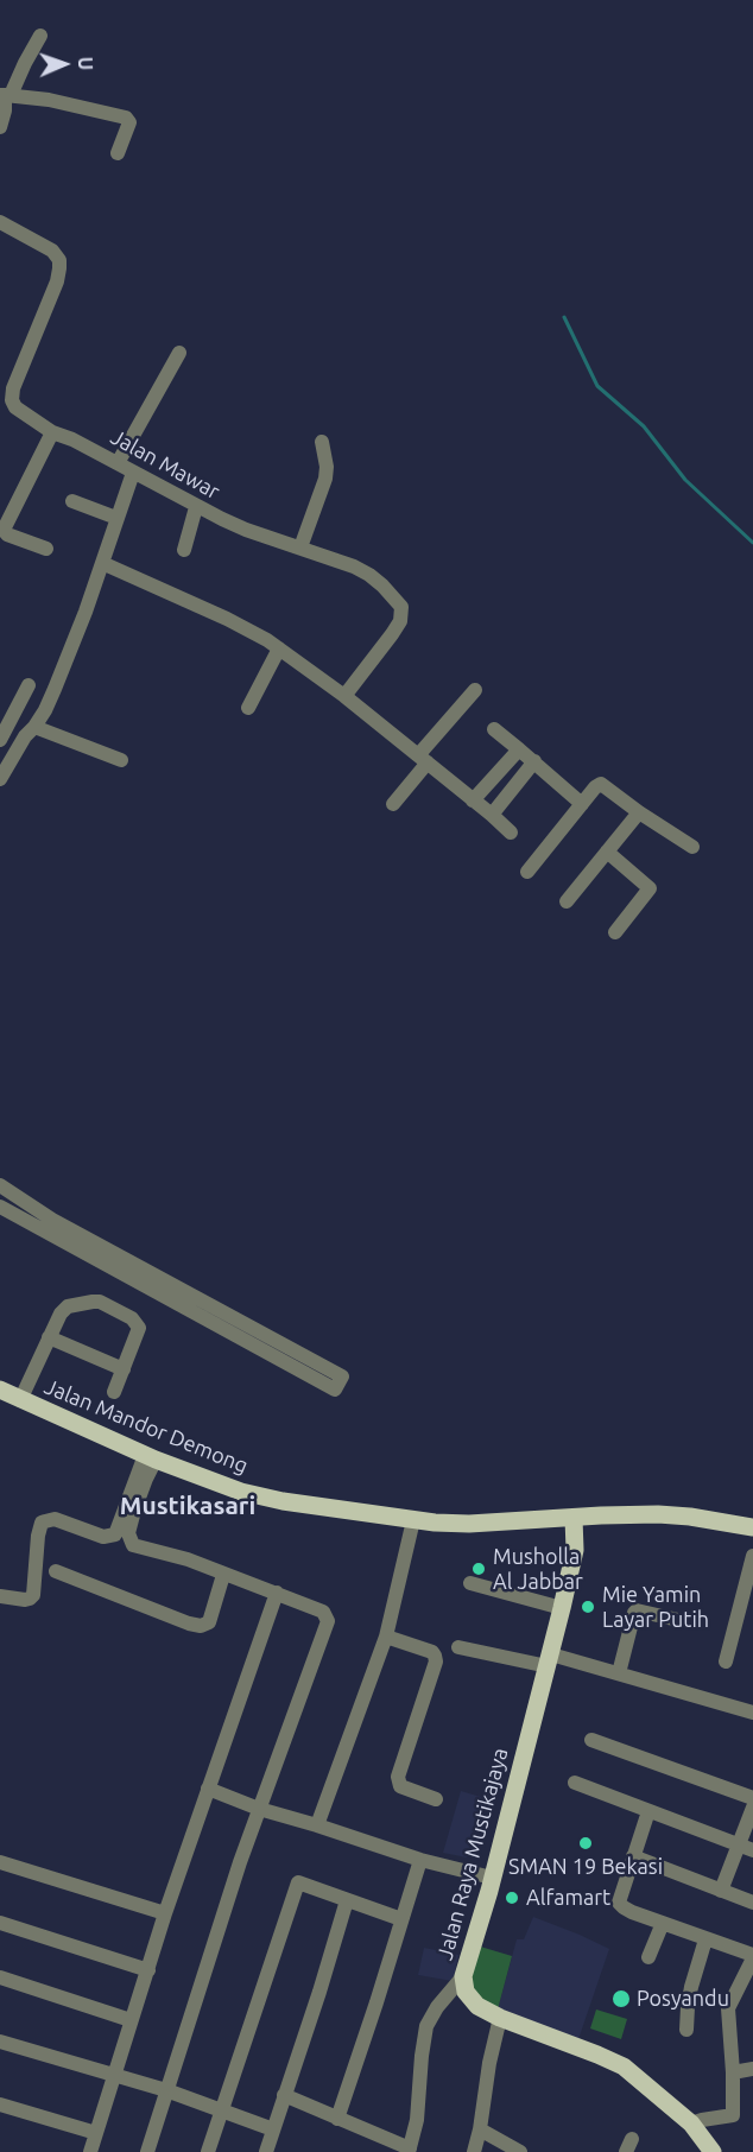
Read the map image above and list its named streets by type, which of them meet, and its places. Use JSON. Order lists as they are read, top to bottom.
{
  "streets": {
    "main road": ["Jalan Mandor Demong", "Jalan Raya Mustikajaya"],
    "street": ["Jalan Mawar"]
  },
  "crossings": [
    ["Jalan Mandor Demong", "Jalan Raya Mustikajaya"]
  ],
  "districts": ["Mustikasari"],
  "places": [
    "Musholla Al Jabbar",
    "Mie Yamin Layar Putih",
    "SMAN 19 Bekasi",
    "Alfamart",
    "Posyandu"
  ],
  "north": "right"
}
